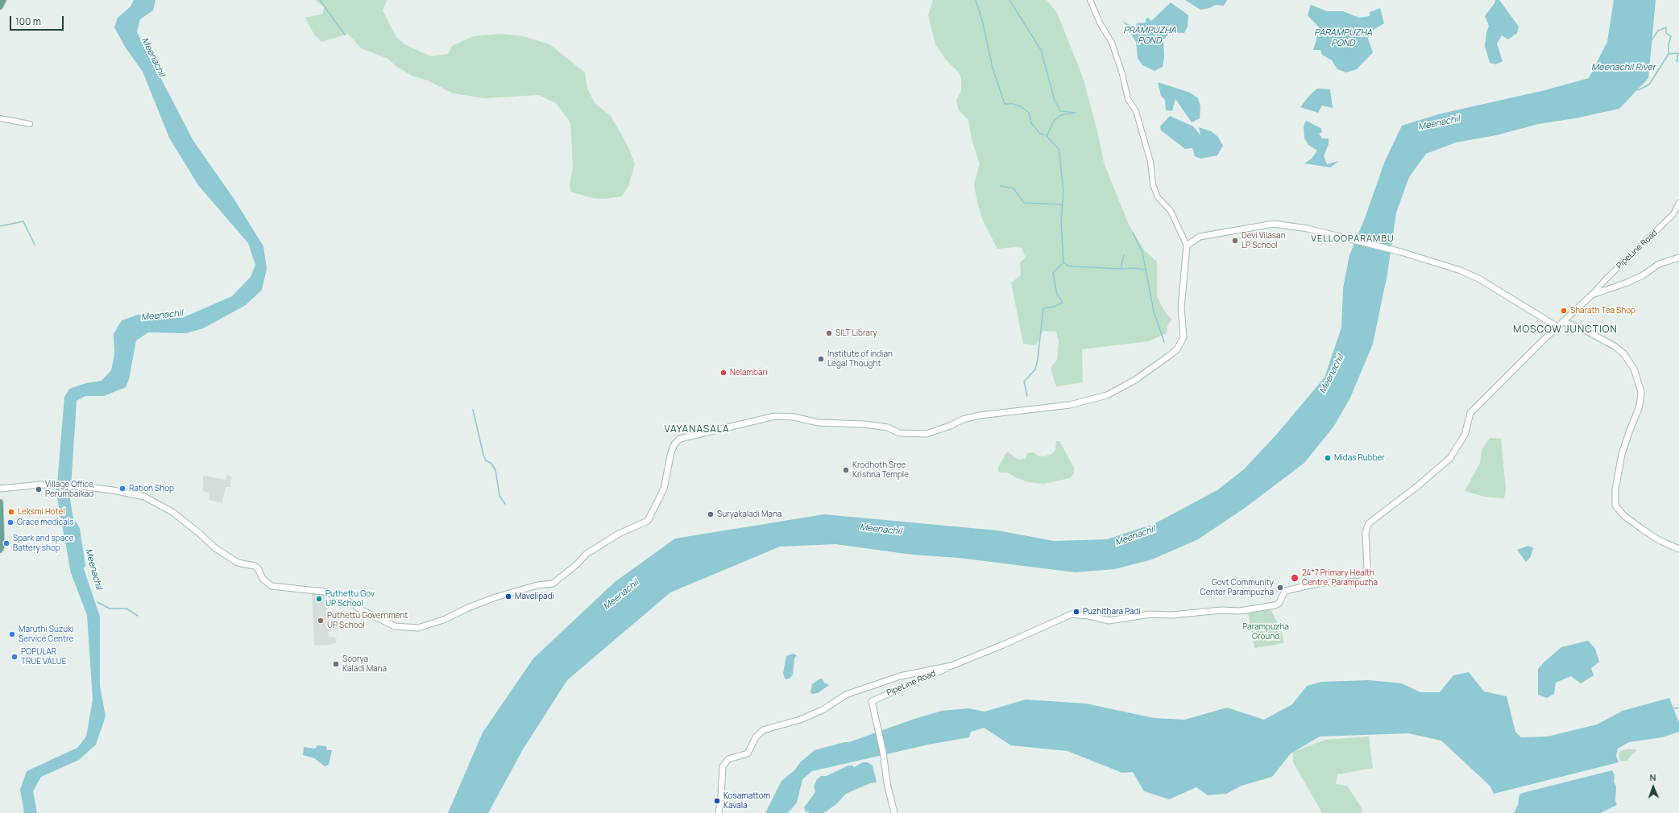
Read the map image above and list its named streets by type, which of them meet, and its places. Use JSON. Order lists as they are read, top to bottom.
{
  "streets": {
    "main road": ["PipeLine Road"]
  },
  "districts": ["VELLOOPARAMBU", "MOSCOW JUNCTION", "VAYANASALA"],
  "water": [
    "PRAMPUZHA POND",
    "PARAMPUZHA POND",
    "Meenachil",
    "Meenachil River"
  ],
  "parks": ["Parampuzha Ground"],
  "places": [
    "Devi Vilasan LP School",
    "Sharath Tea Shop",
    "SILT Library",
    "Institute of indian Legal Thought",
    "Nelambari",
    "Midas Rubber",
    "Krodhoth Sree Krishna Temple",
    "Ration Shop",
    "Village Office, Perumbaikad",
    "Leksmi Hotel",
    "Suryakaladi Mana",
    "Grace medicals",
    "Spark and space Battery shop",
    "24*7 Primary Health Centre, Parampuzha",
    "Govt Community Center Parampuzha",
    "Mavelipadi",
    "Puthettu Gov UP School",
    "Puzhithara Padi",
    "Puthettu Government UP School",
    "Maruthi Suzuki Service Centre",
    "POPULAR TRUE VALUE",
    "Soorya Kaladi Mana",
    "Kosamattom Kavala"
  ],
  "scale_bar": "100 m",
  "north": "top"
}
